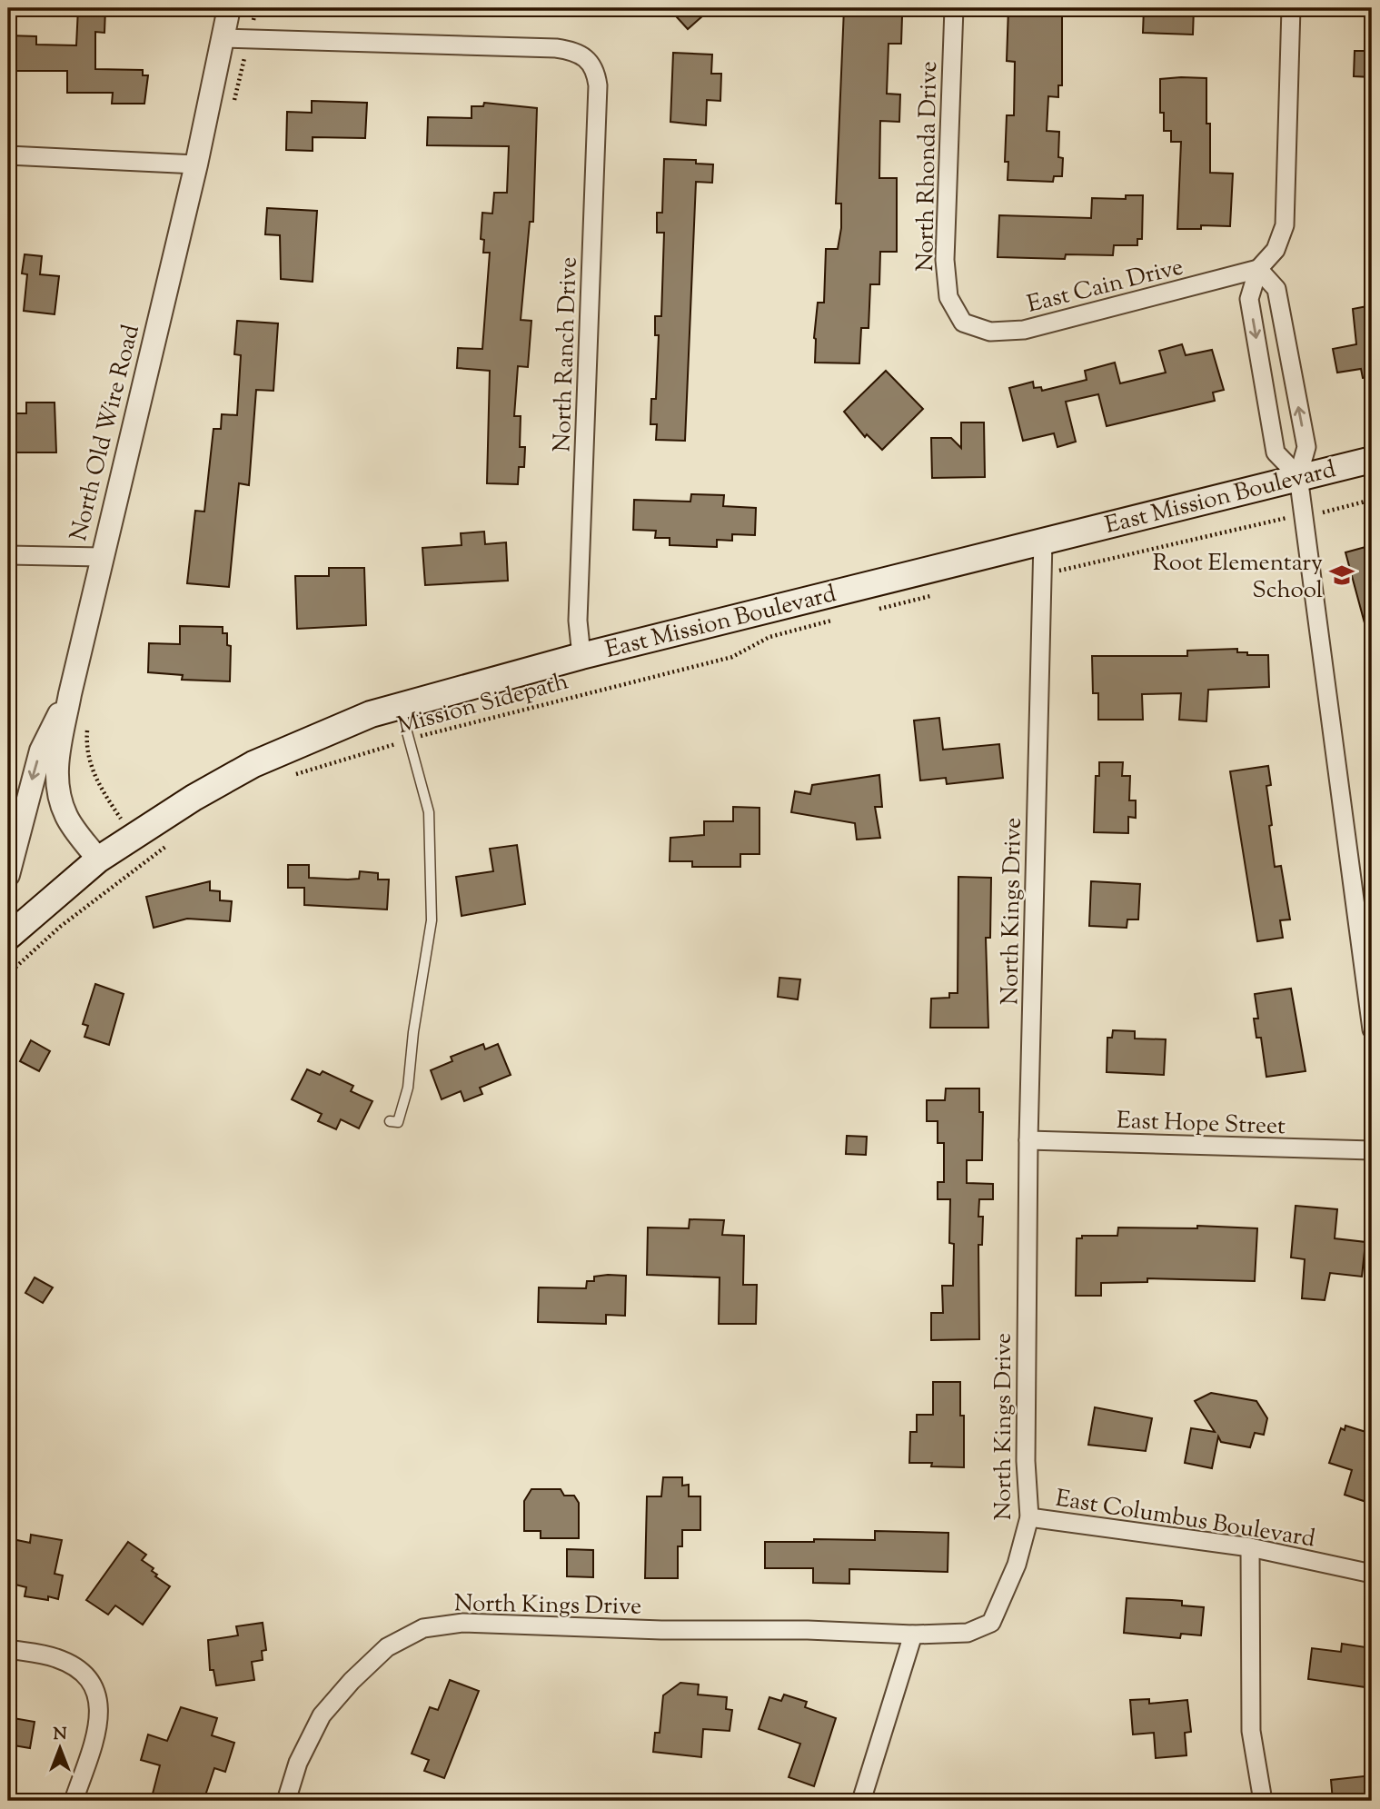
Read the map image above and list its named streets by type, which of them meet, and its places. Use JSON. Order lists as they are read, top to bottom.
{
  "streets": {
    "main road": ["East Mission Boulevard"],
    "street": [
      "North Rhonda Drive",
      "East Cain Drive",
      "North Ranch Drive",
      "North Old Wire Road",
      "North Kings Drive",
      "East Hope Street",
      "East Columbus Boulevard"
    ],
    "path": ["Mission Sidepath"]
  },
  "crossings": [
    ["North Rhonda Drive", "East Cain Drive"],
    ["North Ranch Drive", "East Mission Boulevard"],
    ["North Old Wire Road", "East Mission Boulevard"],
    ["East Mission Boulevard", "North Kings Drive"],
    ["North Kings Drive", "East Hope Street"],
    ["North Kings Drive", "East Columbus Boulevard"]
  ],
  "places": {
    "school or university": ["Root Elementary School"]
  },
  "north": "top"
}
